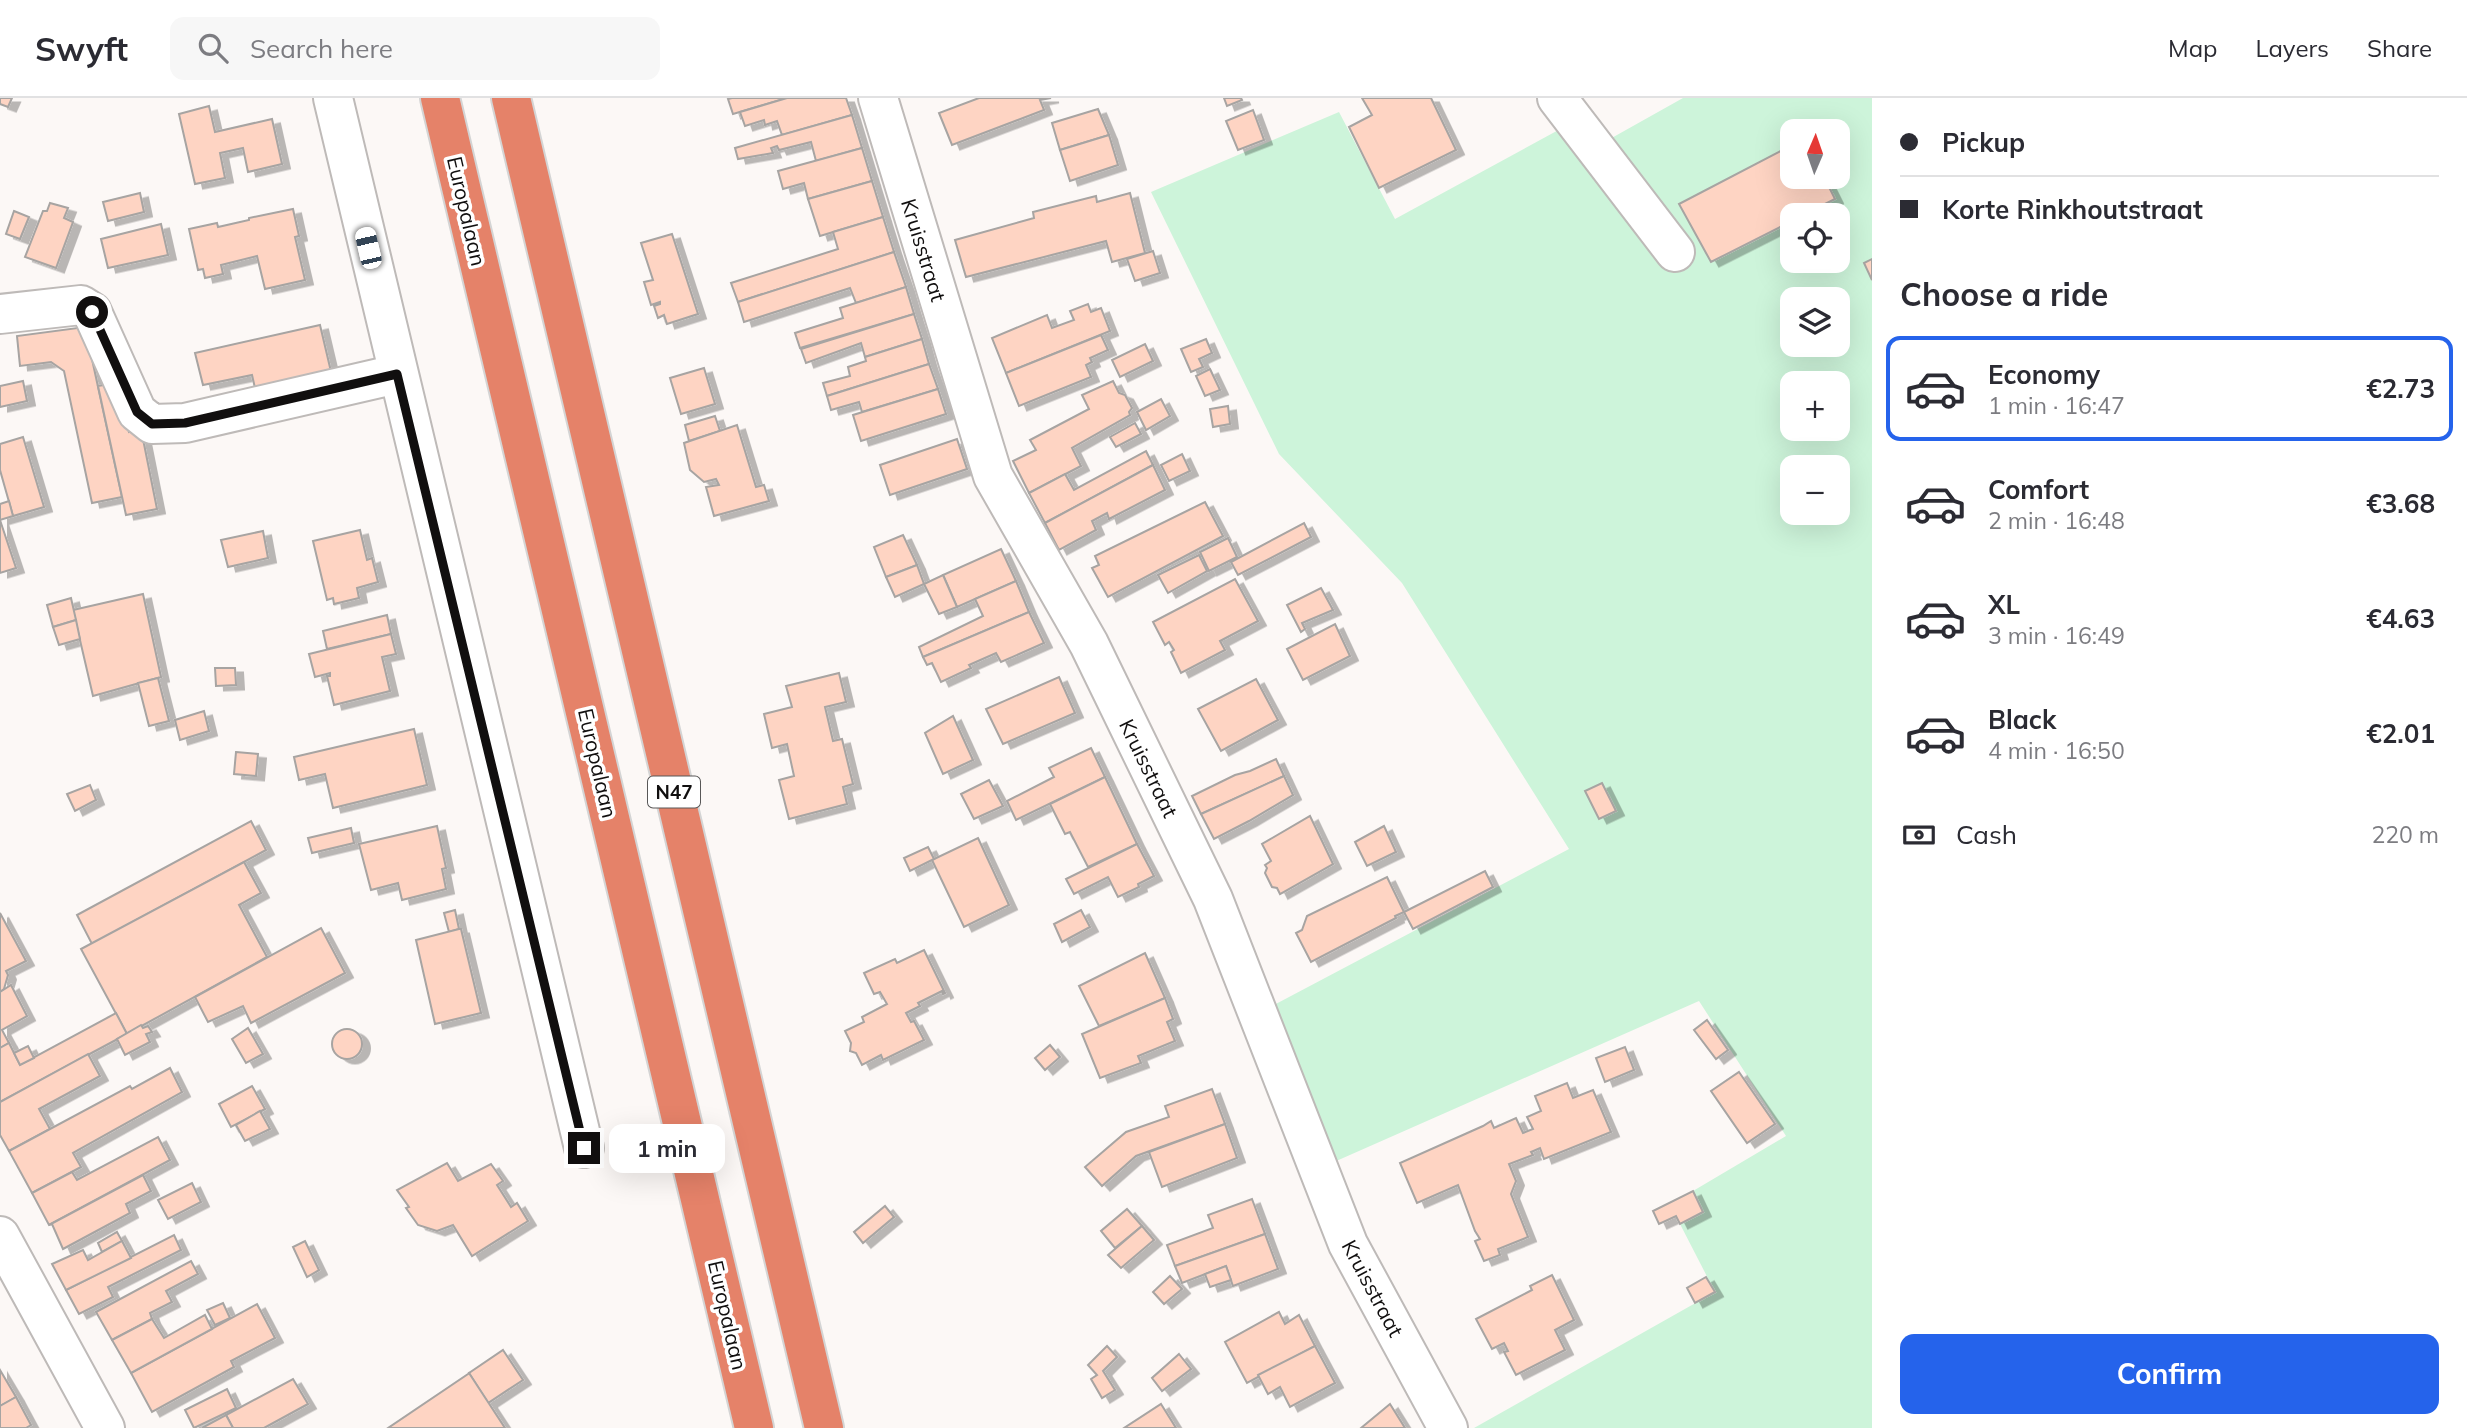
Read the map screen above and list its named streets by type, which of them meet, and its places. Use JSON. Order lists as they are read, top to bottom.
{
  "streets": {
    "highway": ["Europalaan", "N47"],
    "street": ["Kruisstraat"]
  },
  "north": "top",
  "page": {
    "header": "Swyft",
    "search": "Search here",
    "nav": ["Map", "Layers", "Share"],
    "banner": ["Pickup", "Korte Rinkhoutstraat"],
    "map_buttons": ["+", "−"],
    "heading": "Choose a ride",
    "list": [
      {
        "name": "Economy",
        "note": "1 min · 16:47",
        "value": "€2.73"
      },
      {
        "name": "Comfort",
        "note": "2 min · 16:48",
        "value": "€3.68"
      },
      {
        "name": "XL",
        "note": "3 min · 16:49",
        "value": "€4.63"
      },
      {
        "name": "Black",
        "note": "4 min · 16:50",
        "value": "€2.01"
      }
    ],
    "pay": ["Cash", "220 m"],
    "bubble": "1 min",
    "buttons": "Confirm"
  }
}
